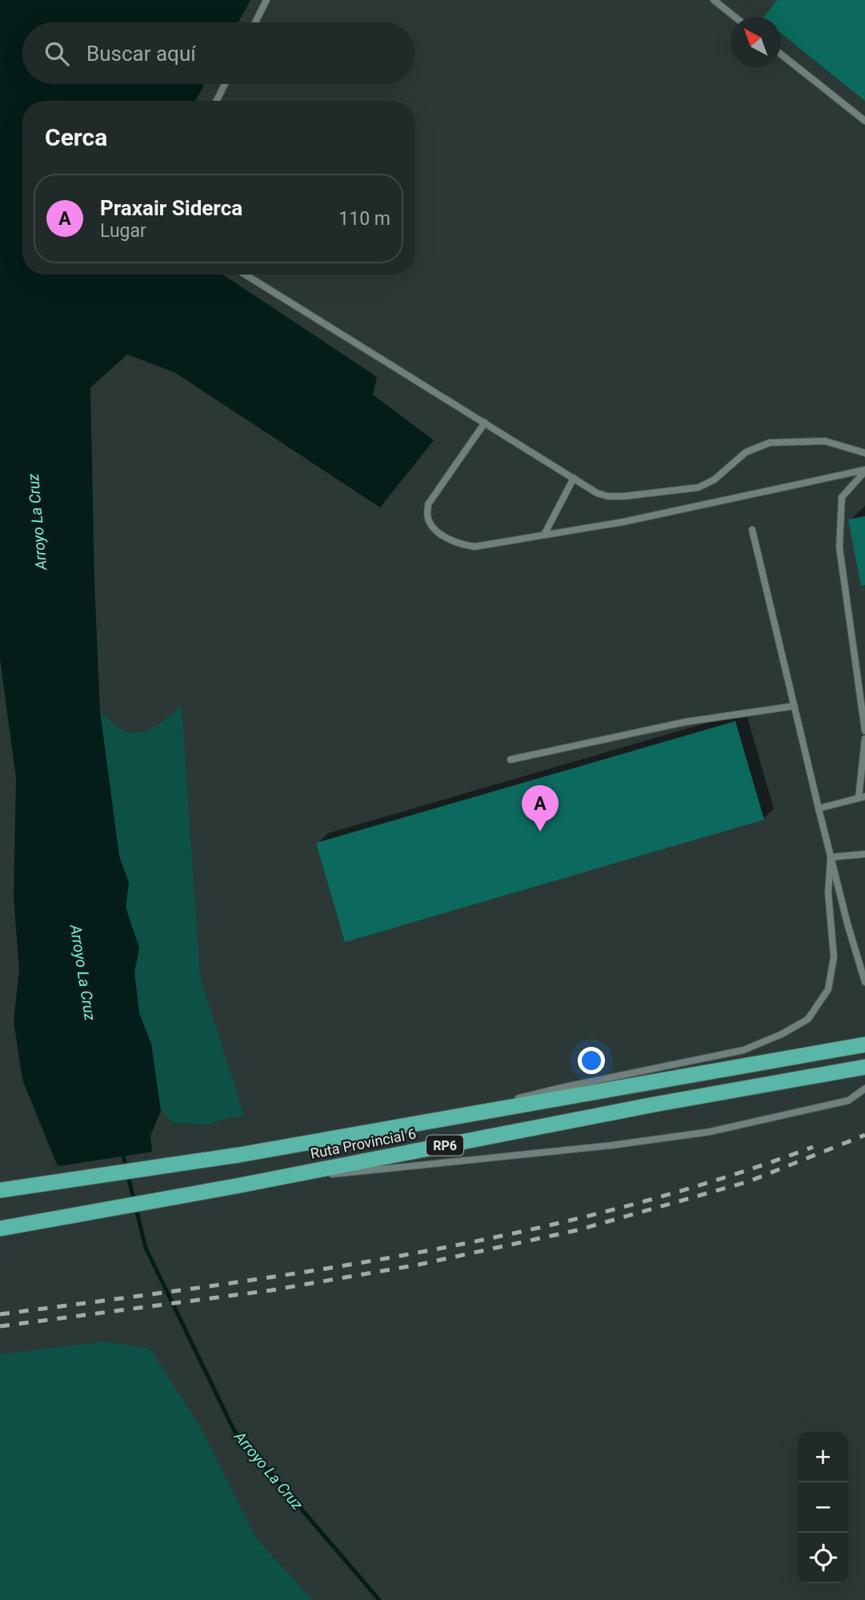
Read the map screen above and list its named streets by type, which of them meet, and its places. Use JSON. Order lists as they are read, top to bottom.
{
  "streets": {
    "highway": ["Ruta Provincial 6", "RP6"]
  },
  "water": ["Arroyo La Cruz"],
  "north": "top left",
  "page": {
    "search": "Buscar aquí",
    "heading": "Cerca",
    "list": [
      {
        "mark": "A",
        "name": "Praxair Siderca",
        "note": "Lugar",
        "value": "110 m"
      }
    ],
    "pins": "A",
    "map_buttons": ["+", "−"]
  }
}
